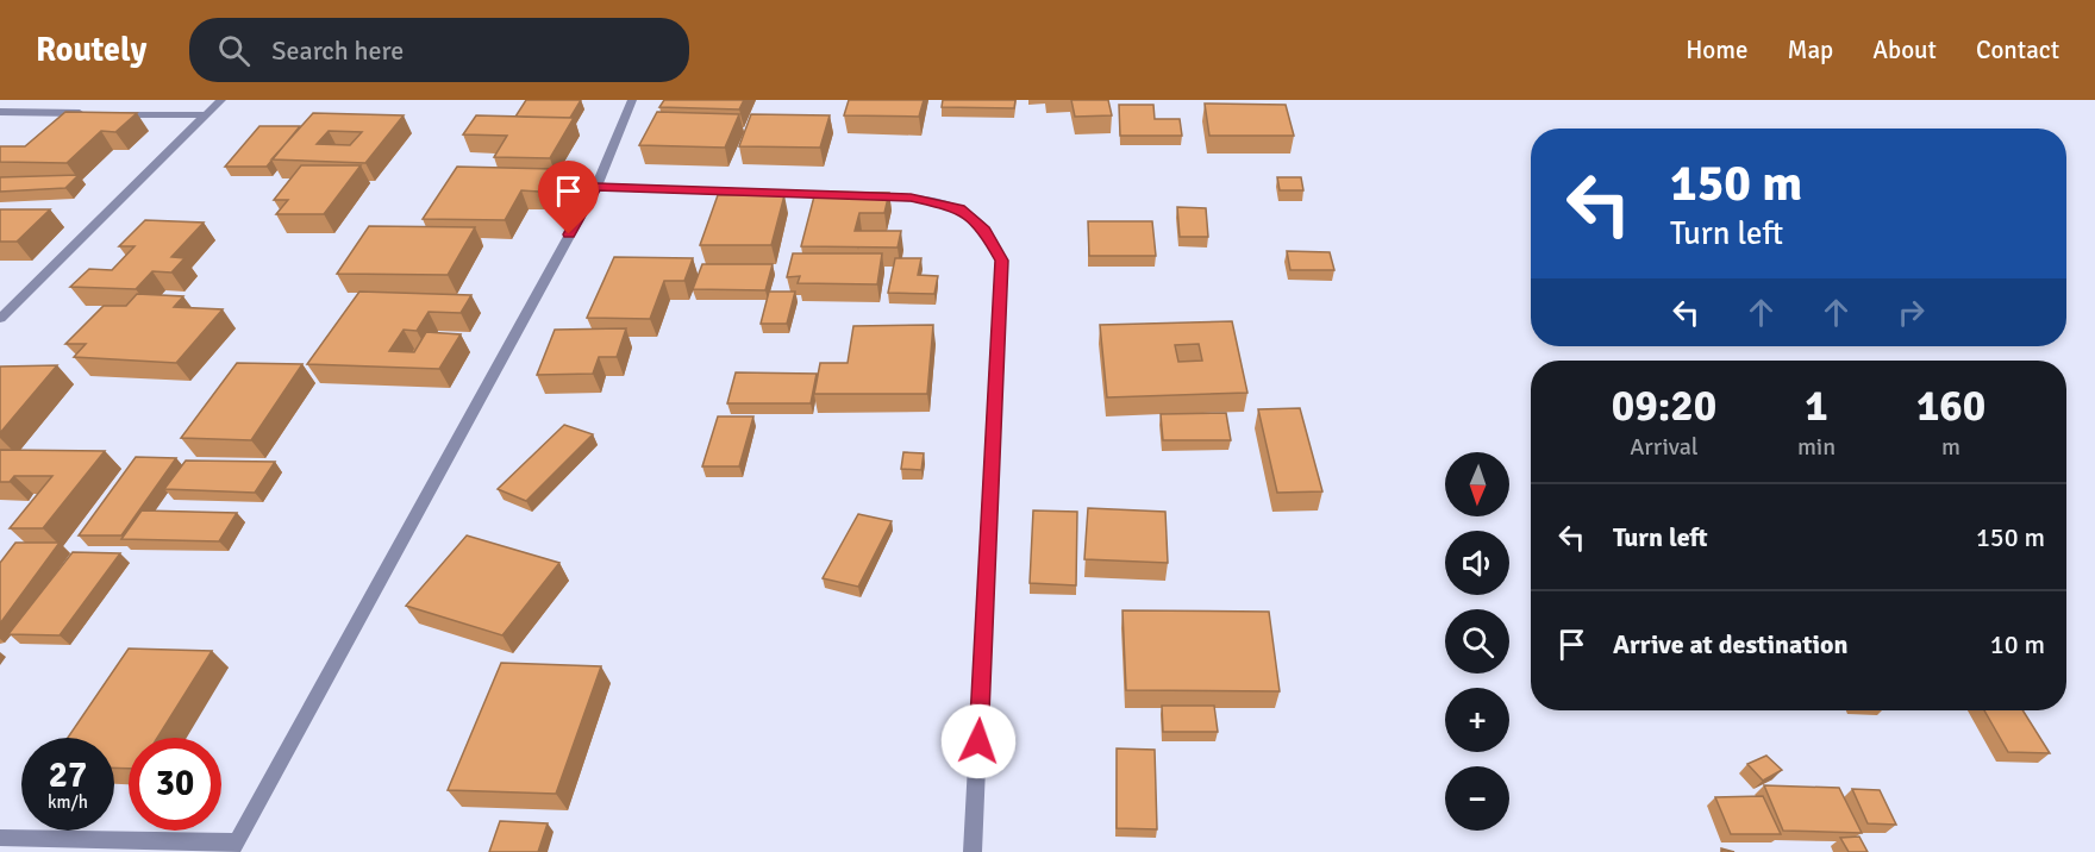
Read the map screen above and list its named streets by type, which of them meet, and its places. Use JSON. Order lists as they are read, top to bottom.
{
  "north": "bottom",
  "page": {
    "header": "Routely",
    "search": "Search here",
    "nav": [
      "Home",
      "Map",
      "About",
      "Contact"
    ],
    "turn": ["150 m", "Turn left"],
    "eta": [
      "09:20",
      "Arrival",
      "1",
      "min",
      "160",
      "m"
    ],
    "map_buttons": ["+", "−"],
    "list": [
      {
        "name": "Turn left",
        "value": "150 m"
      },
      {
        "name": "Arrive at destination",
        "value": "10 m"
      }
    ],
    "speed": "27 km/h",
    "limit": "30"
  }
}
